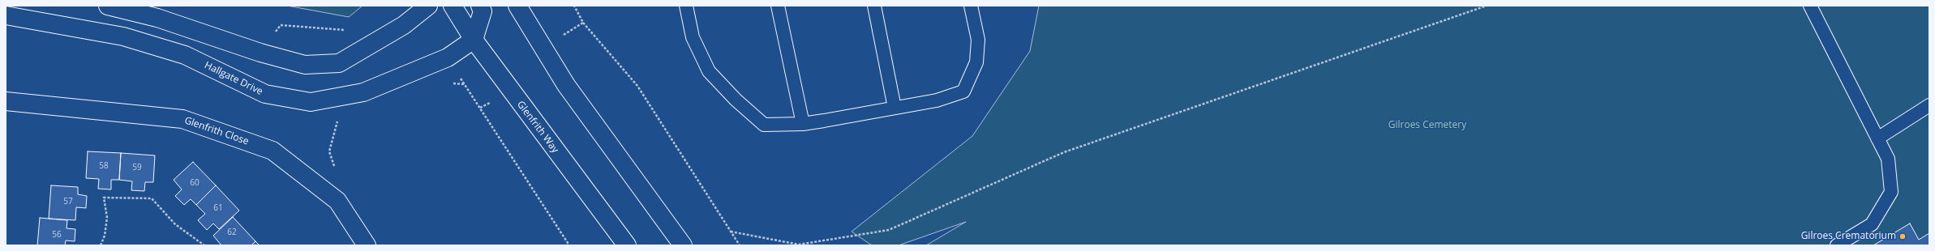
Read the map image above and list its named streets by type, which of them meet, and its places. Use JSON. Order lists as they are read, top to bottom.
{
  "streets": {
    "main road": ["Hallgate Drive", "Glenfrith Way", "Glenfrith Close"]
  },
  "crossings": [
    ["Hallgate Drive", "Glenfrith Way"]
  ],
  "parks": ["Gilroes Cemetery"],
  "places": ["Gilroes Crematorium"],
  "house_numbers": [
    "58",
    "59",
    "60",
    "57",
    "61",
    "62",
    "56"
  ]
}
